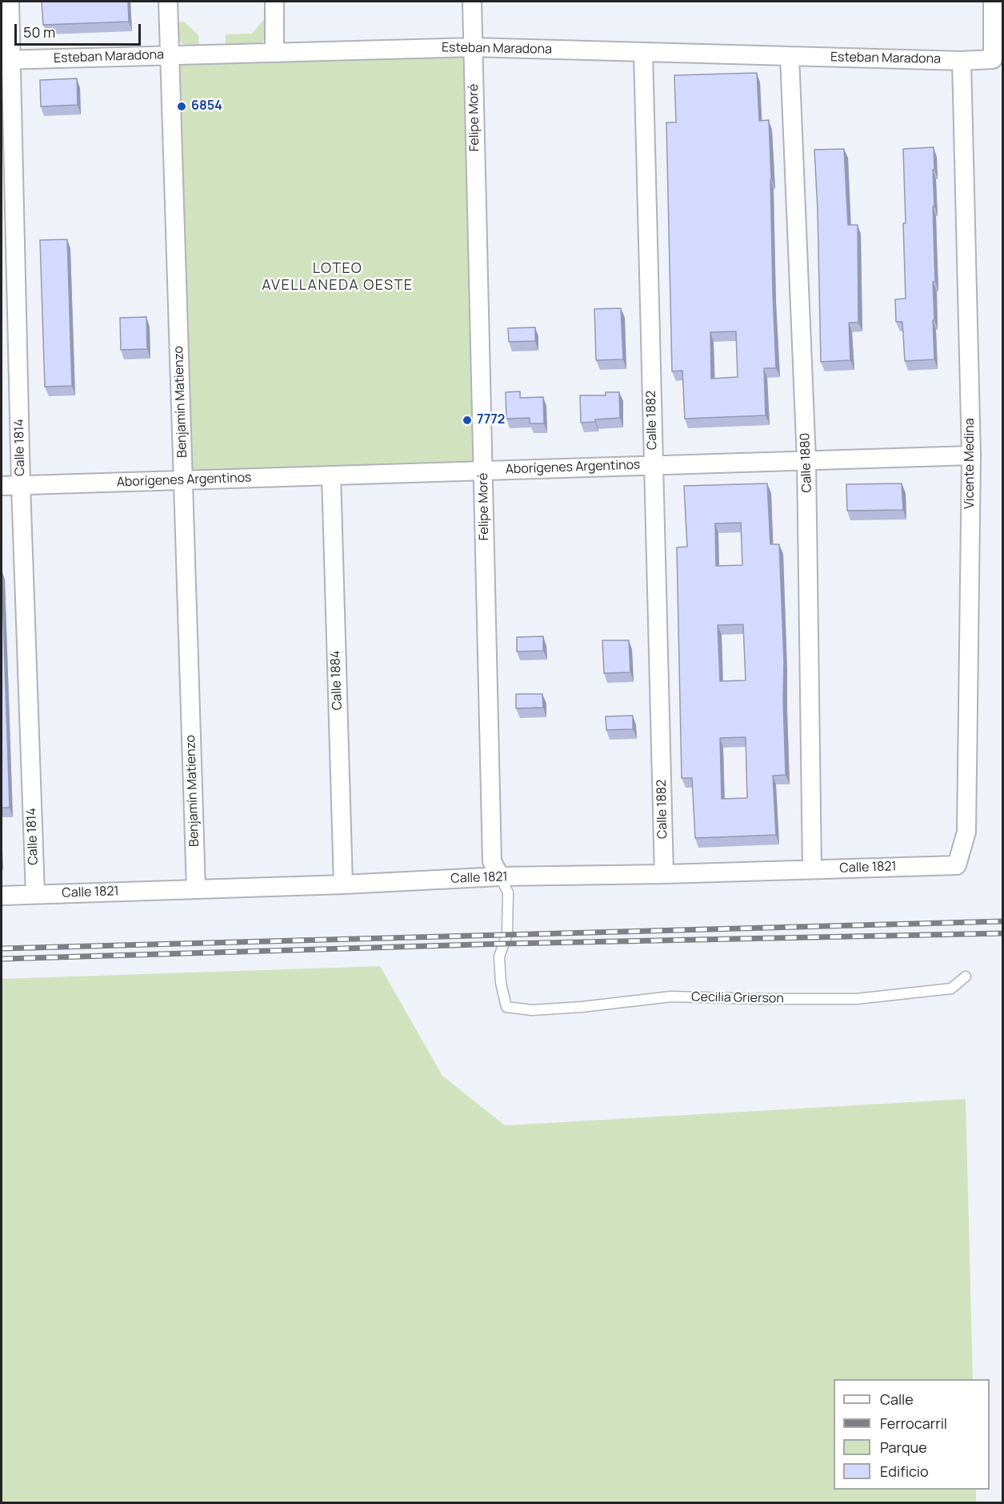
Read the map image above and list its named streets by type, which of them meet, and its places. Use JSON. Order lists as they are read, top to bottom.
{
  "streets": {
    "street": [
      "Esteban Maradona",
      "Felipe Moré",
      "Benjamín Matienzo",
      "Calle 1882",
      "Calle 1814",
      "Calle 1880",
      "Vicente Medina",
      "Aborígenes Argentinos",
      "Calle 1884",
      "Calle 1821"
    ],
    "lane": ["Cecilia Grierson"]
  },
  "crossings": [
    ["Esteban Maradona", "Felipe Moré"],
    ["Esteban Maradona", "Benjamín Matienzo"],
    ["Esteban Maradona", "Calle 1882"],
    ["Esteban Maradona", "Calle 1814"],
    ["Esteban Maradona", "Calle 1880"],
    ["Esteban Maradona", "Vicente Medina"],
    ["Felipe Moré", "Aborígenes Argentinos"],
    ["Felipe Moré", "Calle 1821"],
    ["Felipe Moré", "Cecilia Grierson"],
    ["Benjamín Matienzo", "Aborígenes Argentinos"],
    ["Benjamín Matienzo", "Calle 1821"],
    ["Calle 1882", "Aborígenes Argentinos"],
    ["Calle 1882", "Calle 1821"],
    ["Calle 1814", "Aborígenes Argentinos"],
    ["Calle 1814", "Calle 1821"],
    ["Calle 1880", "Aborígenes Argentinos"],
    ["Calle 1880", "Calle 1821"],
    ["Vicente Medina", "Aborígenes Argentinos"],
    ["Vicente Medina", "Calle 1821"],
    ["Aborígenes Argentinos", "Calle 1884"],
    ["Calle 1884", "Calle 1821"]
  ],
  "districts": ["LOTEO AVELLANEDA OESTE"],
  "places": ["6854", "7772"],
  "legend": [
    "Calle",
    "Ferrocarril",
    "Parque",
    "Edificio"
  ],
  "scale_bar": "50 m"
}
